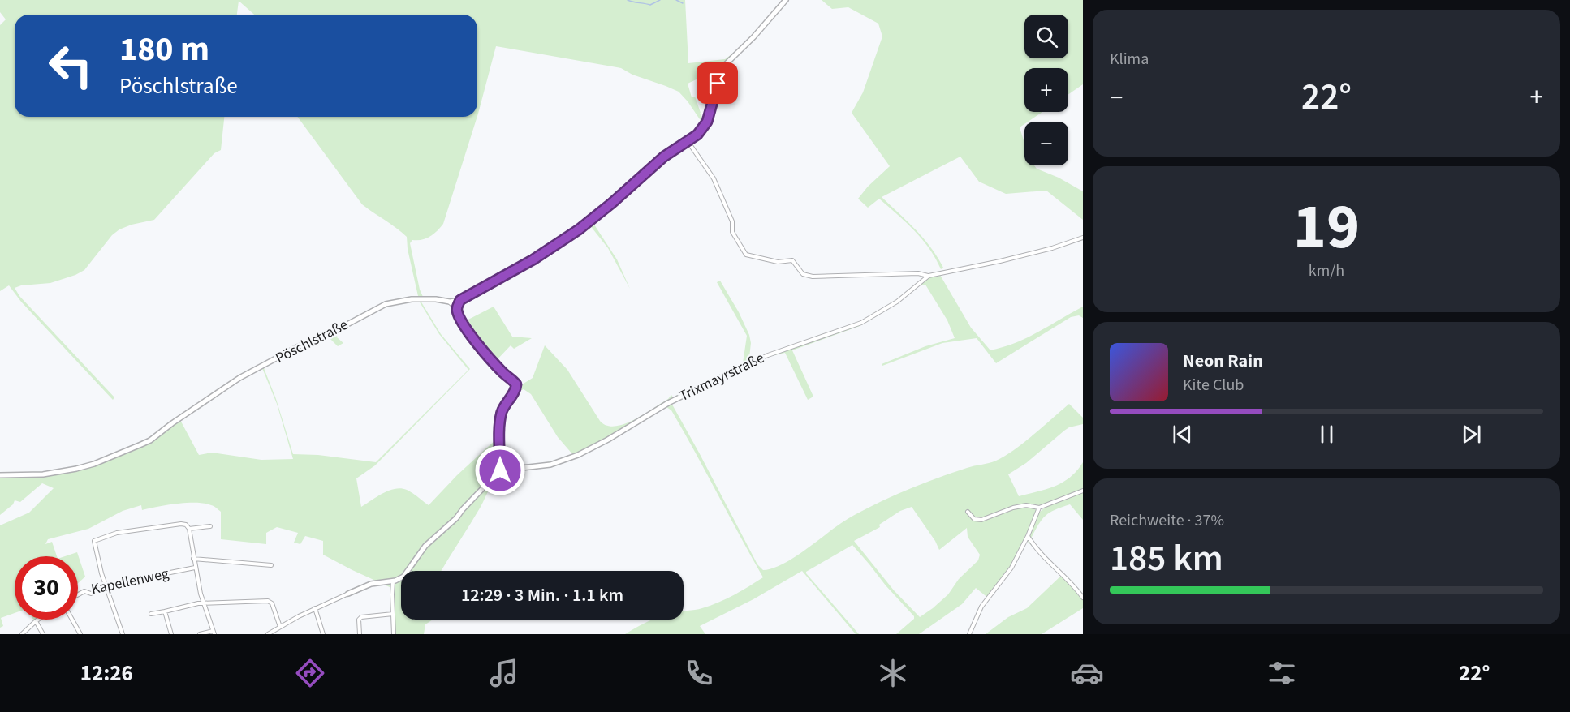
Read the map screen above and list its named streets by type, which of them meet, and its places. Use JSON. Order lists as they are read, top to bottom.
{
  "streets": {
    "street": ["Pöschlstraße", "Trixmayrstraße", "Kapellenweg"]
  },
  "page": {
    "tile": [
      "Klima",
      ["19", "km/h"],
      ["Reichweite · 37%", "185 km"]
    ],
    "map_buttons": ["+", "−"],
    "turn": ["180 m", "Pöschlstraße"],
    "heat": ["−", "22°", "+"],
    "song": ["Neon Rain", "Kite Club"],
    "limit": "30",
    "trip": "12:29 · 3 Min. · 1.1 km",
    "tabs": ["12:26", "22°"]
  }
}
